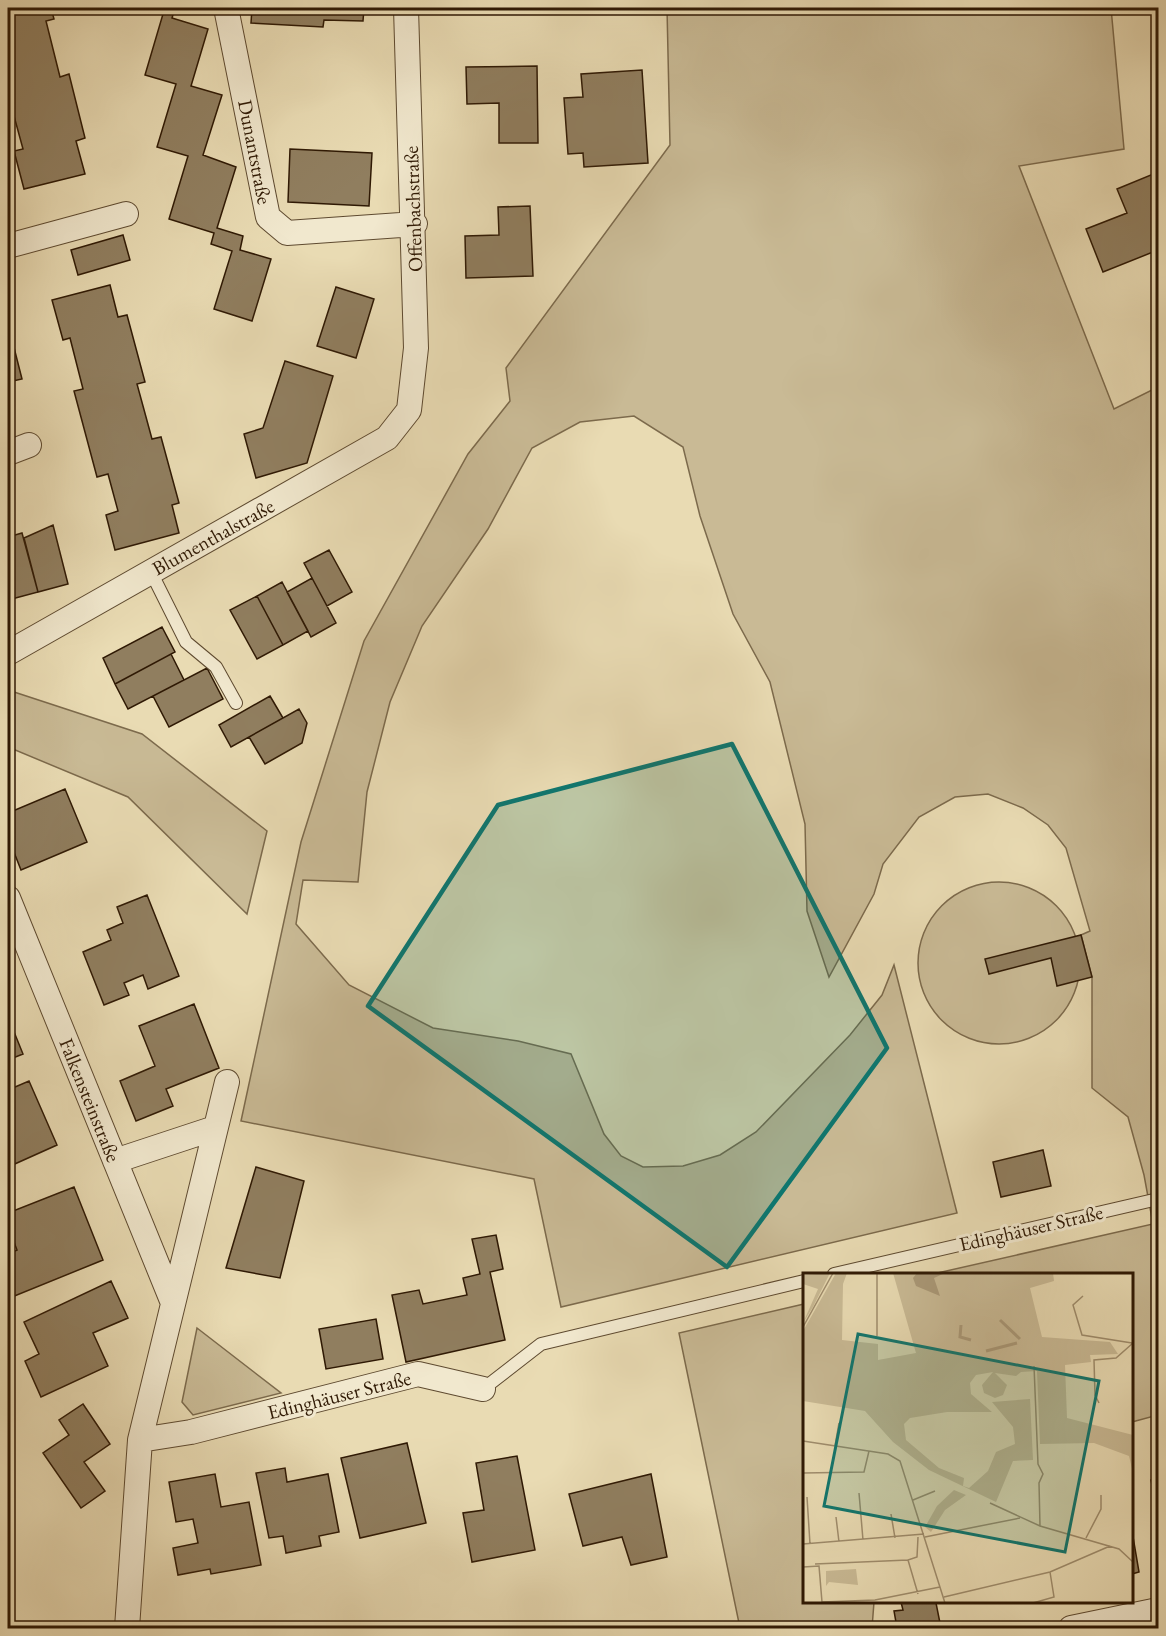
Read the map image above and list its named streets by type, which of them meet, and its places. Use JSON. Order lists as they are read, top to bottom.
{
  "streets": {
    "street": [
      "Dunantstraße",
      "Offenbachstraße",
      "Blumenthalstraße",
      "Falkensteinstraße",
      "Edinghäuser Straße"
    ]
  },
  "crossings": [
    ["Dunantstraße", "Offenbachstraße"],
    ["Offenbachstraße", "Blumenthalstraße"]
  ]
}
